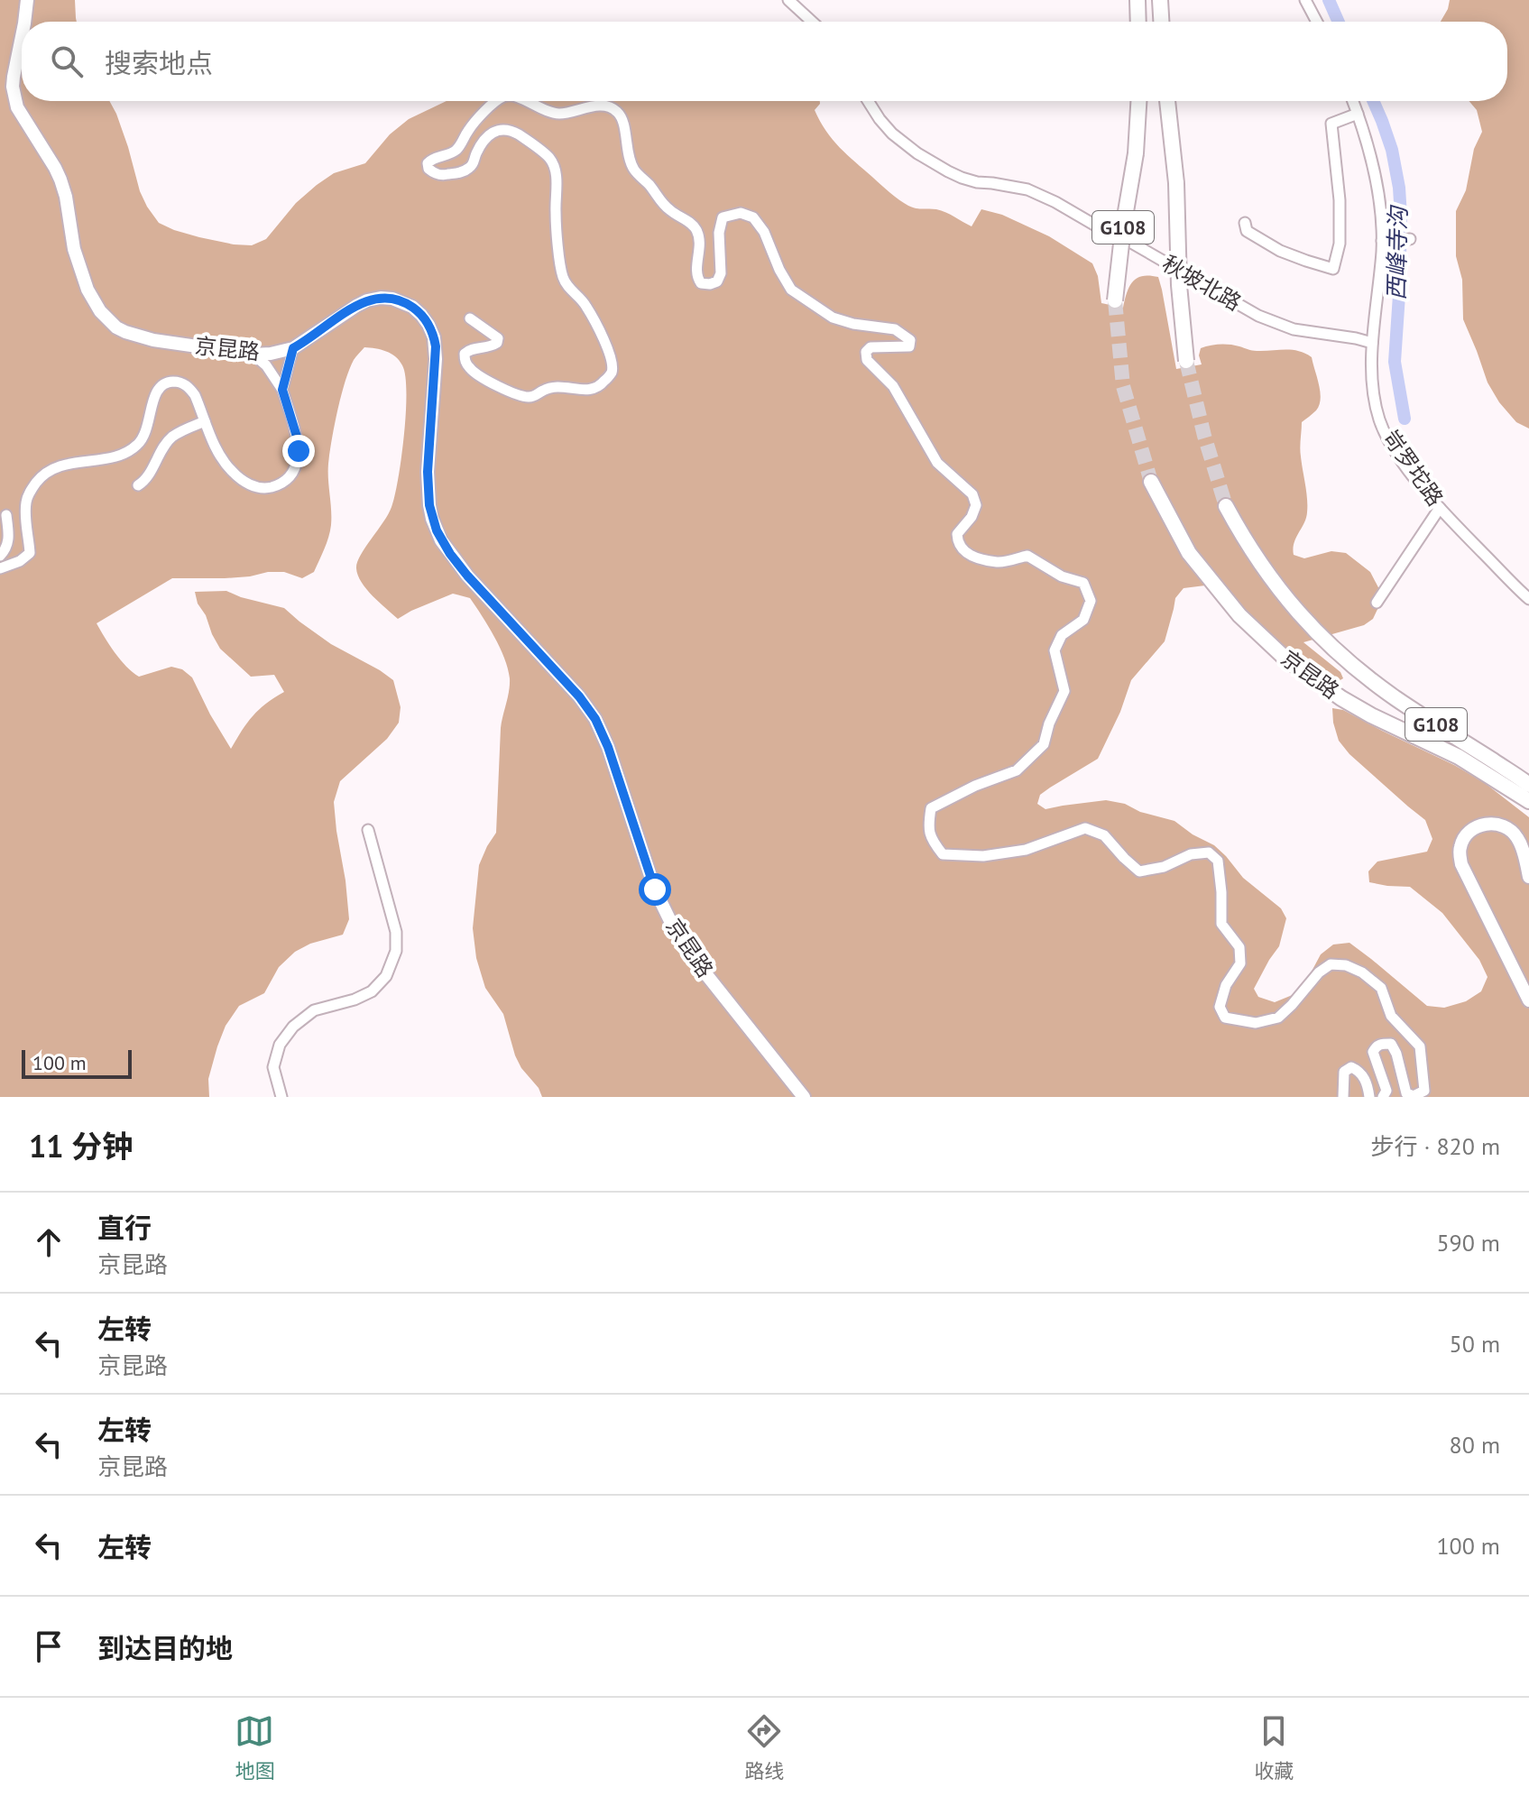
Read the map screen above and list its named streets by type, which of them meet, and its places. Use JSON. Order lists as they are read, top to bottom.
{
  "streets": {
    "highway": ["G108", "京昆路"],
    "street": ["秋坡北路", "岢罗坨路"]
  },
  "crossings": [
    ["秋坡北路", "岢罗坨路"]
  ],
  "water": ["西峰寺沟"],
  "scale_bar": "100 m",
  "page": {
    "search": "搜索地点",
    "scale": "100 m",
    "heading": ["11 分钟", "步行 · 820 m"],
    "list": [
      ["直行", "京昆路", "590 m"],
      ["左转", "京昆路", "50 m"],
      ["左转", "京昆路", "80 m"],
      ["左转", "100 m"],
      "到达目的地"
    ],
    "nav": ["地图", "路线", "收藏"]
  }
}
